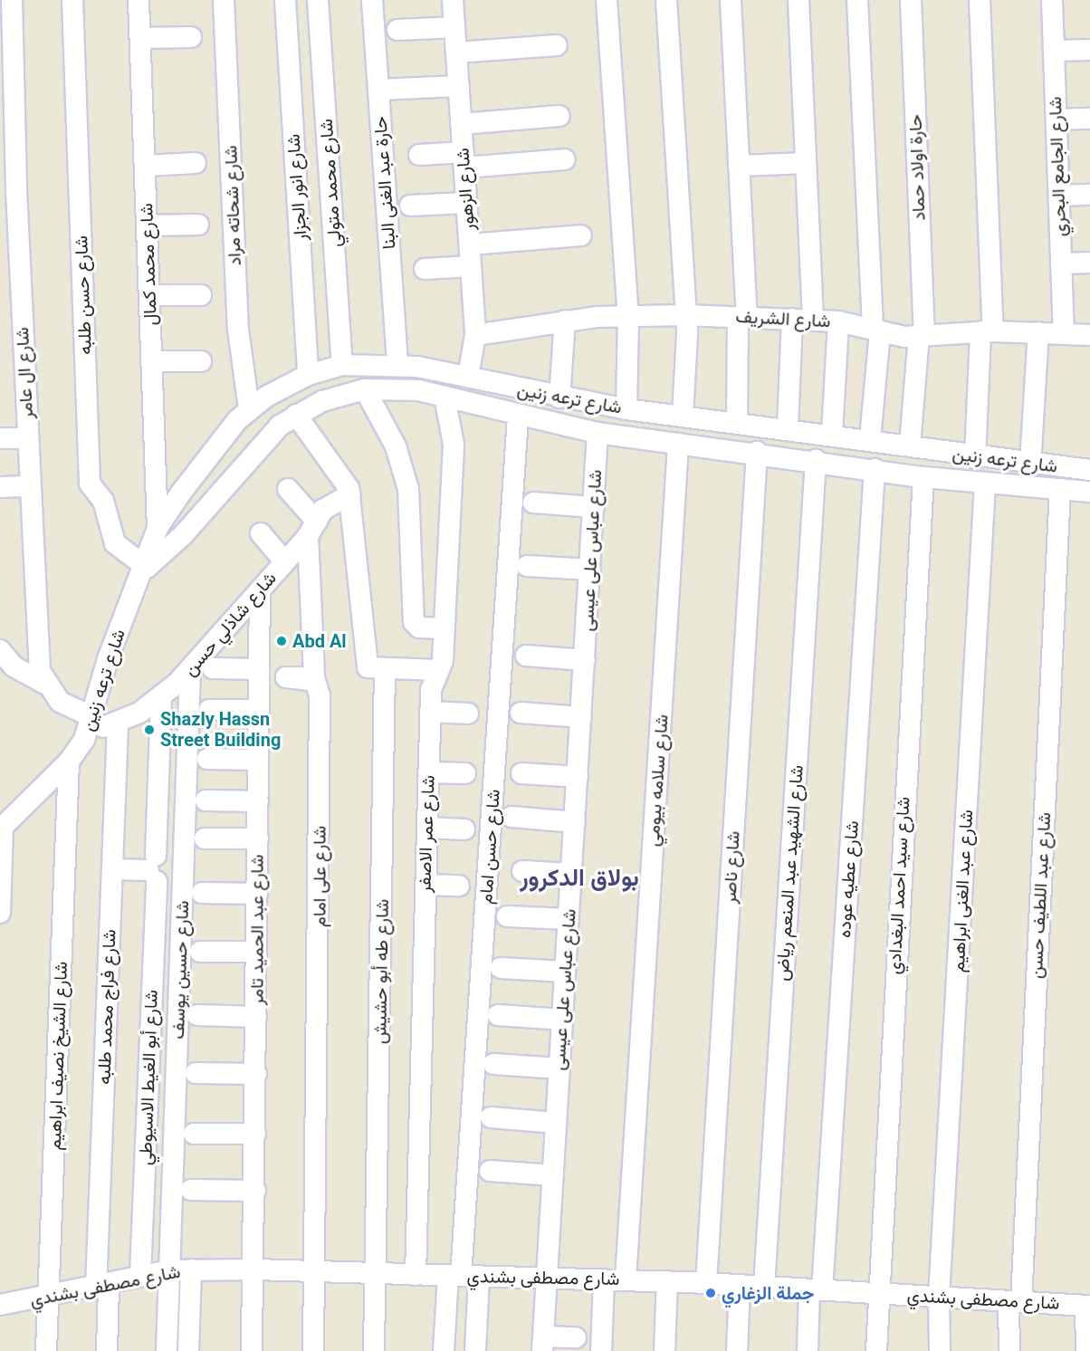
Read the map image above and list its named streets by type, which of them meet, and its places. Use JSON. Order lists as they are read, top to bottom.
{
  "streets": {
    "street": [
      "شارع الجامع البحري",
      "حارة اولاد حماد",
      "شارع محمد متولي",
      "حارة عبد الغنى البنا",
      "شارع انور الجزار",
      "شارع الزهور",
      "شارع شحاته مراد",
      "شارع محمد كمال",
      "شارع حسن طلبه",
      "شارع الشريف",
      "شارع ال عامر",
      "شارع ترعه زنين",
      "شارع عباس على عيسى",
      "شارع شاذلي حسن",
      "شارع سلامه بيومي",
      "شارع عمر الاصفر",
      "شارع حسن امام",
      "شارع ناصر",
      "شارع الشهيد عبد المنعم رياض",
      "شارع على امام",
      "شارع عطيه عوده",
      "شارع سيد احمد البغدادي",
      "شارع عبد الغنى ابراهيم",
      "شارع عبد اللطيف حسن",
      "شارع عبد الحميد تامر",
      "شارع حسين يوسف",
      "شارع طه أبو حشيش",
      "شارع فراج محمد طلبه",
      "شارع الشيخ نصيف ابراهيم",
      "شارع أبو الغيط الاسيوطي",
      "شارع مصطفى بشندي"
    ]
  },
  "crossings": [
    ["شارع الجامع البحري", "شارع الشريف"],
    ["حارة اولاد حماد", "شارع الشريف"],
    ["حارة اولاد حماد", "شارع ترعه زنين"],
    ["شارع محمد متولي", "شارع ترعه زنين"],
    ["حارة عبد الغنى البنا", "شارع ترعه زنين"],
    ["شارع انور الجزار", "شارع ترعه زنين"],
    ["شارع الزهور", "شارع الشريف"],
    ["شارع الزهور", "شارع ترعه زنين"],
    ["شارع شحاته مراد", "شارع ترعه زنين"],
    ["شارع محمد كمال", "شارع ترعه زنين"],
    ["شارع حسن طلبه", "شارع ترعه زنين"],
    ["شارع ترعه زنين", "شارع عباس على عيسى"],
    ["شارع ترعه زنين", "شارع شاذلي حسن"],
    ["شارع ترعه زنين", "شارع سلامه بيومي"],
    ["شارع ترعه زنين", "شارع عمر الاصفر"],
    ["شارع ترعه زنين", "شارع حسن امام"],
    ["شارع ترعه زنين", "شارع ناصر"],
    ["شارع ترعه زنين", "شارع الشهيد عبد المنعم رياض"],
    ["شارع ترعه زنين", "شارع عطيه عوده"],
    ["شارع ترعه زنين", "شارع سيد احمد البغدادي"],
    ["شارع ترعه زنين", "شارع عبد الغنى ابراهيم"],
    ["شارع ترعه زنين", "شارع عبد اللطيف حسن"],
    ["شارع ترعه زنين", "شارع الشيخ نصيف ابراهيم"],
    ["شارع عباس على عيسى", "شارع مصطفى بشندي"],
    ["شارع شاذلي حسن", "شارع عبد الحميد تامر"],
    ["شارع شاذلي حسن", "شارع حسين يوسف"],
    ["شارع شاذلي حسن", "شارع فراج محمد طلبه"],
    ["شارع شاذلي حسن", "شارع أبو الغيط الاسيوطي"],
    ["شارع سلامه بيومي", "شارع مصطفى بشندي"],
    ["شارع عمر الاصفر", "شارع مصطفى بشندي"],
    ["شارع حسن امام", "شارع مصطفى بشندي"],
    ["شارع ناصر", "شارع مصطفى بشندي"],
    ["شارع الشهيد عبد المنعم رياض", "شارع مصطفى بشندي"],
    ["شارع على امام", "شارع مصطفى بشندي"],
    ["شارع عطيه عوده", "شارع مصطفى بشندي"],
    ["شارع سيد احمد البغدادي", "شارع مصطفى بشندي"],
    ["شارع عبد الغنى ابراهيم", "شارع مصطفى بشندي"],
    ["شارع عبد اللطيف حسن", "شارع مصطفى بشندي"],
    ["شارع عبد الحميد تامر", "شارع مصطفى بشندي"],
    ["شارع حسين يوسف", "شارع مصطفى بشندي"],
    ["شارع طه أبو حشيش", "شارع مصطفى بشندي"],
    ["شارع فراج محمد طلبه", "شارع مصطفى بشندي"],
    ["شارع الشيخ نصيف ابراهيم", "شارع مصطفى بشندي"],
    ["شارع أبو الغيط الاسيوطي", "شارع مصطفى بشندي"]
  ],
  "districts": ["بولاق الدكرور"],
  "places": ["Abd Al", "Shazly Hassn Street Building", "جملة الزغاري"]
}
